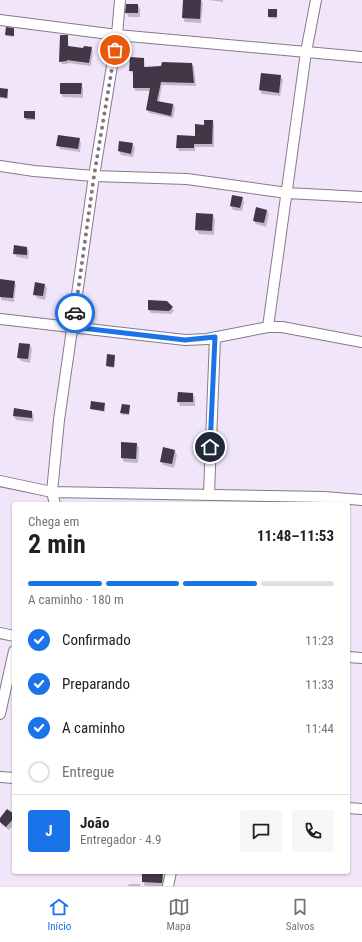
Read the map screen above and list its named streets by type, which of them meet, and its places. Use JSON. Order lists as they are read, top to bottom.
{
  "page": {
    "heading": ["2 min", "Chega em", "11:48–11:53"],
    "panel": ["João", "Entregador · 4.9"],
    "bar": "A caminho · 180 m",
    "list": [
      ["Confirmado", "11:23"],
      ["Preparando", "11:33"],
      ["A caminho", "11:44"],
      "Entregue"
    ],
    "round": "J",
    "tabs": ["Início", "Mapa", "Salvos"]
  }
}
